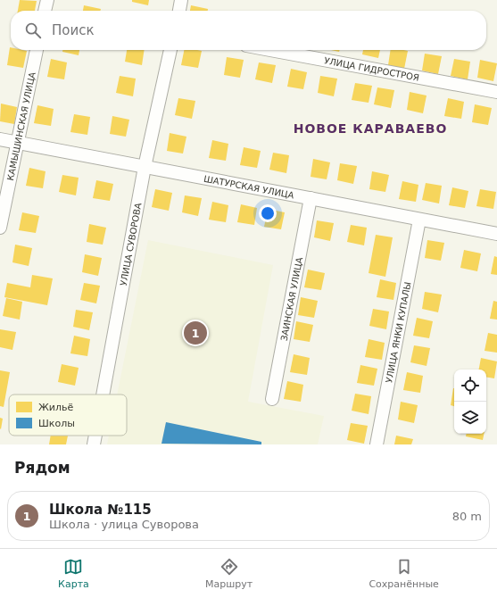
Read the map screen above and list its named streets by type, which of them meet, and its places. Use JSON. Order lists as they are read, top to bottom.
{
  "streets": {
    "street": [
      "УЛИЦА ГИДРОСТРОЯ",
      "КАМЫШИНСКАЯ УЛИЦА",
      "ШАТУРСКАЯ УЛИЦА",
      "УЛИЦА СУВОРОВА",
      "ЗАИНСКАЯ УЛИЦА",
      "УЛИЦА ЯНКИ КУПАЛЫ"
    ]
  },
  "crossings": [
    ["КАМЫШИНСКАЯ УЛИЦА", "ШАТУРСКАЯ УЛИЦА"],
    ["ШАТУРСКАЯ УЛИЦА", "УЛИЦА СУВОРОВА"],
    ["ШАТУРСКАЯ УЛИЦА", "ЗАИНСКАЯ УЛИЦА"],
    ["ШАТУРСКАЯ УЛИЦА", "УЛИЦА ЯНКИ КУПАЛЫ"]
  ],
  "districts": ["НОВОЕ КАРАВАЕВО"],
  "legend": ["Жильё", "Школы"],
  "page": {
    "search": "Поиск",
    "pins": "1",
    "heading": "Рядом",
    "list": [
      {
        "mark": "1",
        "name": "Школа №115",
        "note": "Школа · улица Суворова",
        "value": "80 m"
      }
    ],
    "nav": ["Карта", "Маршрут", "Сохранённые"]
  }
}
